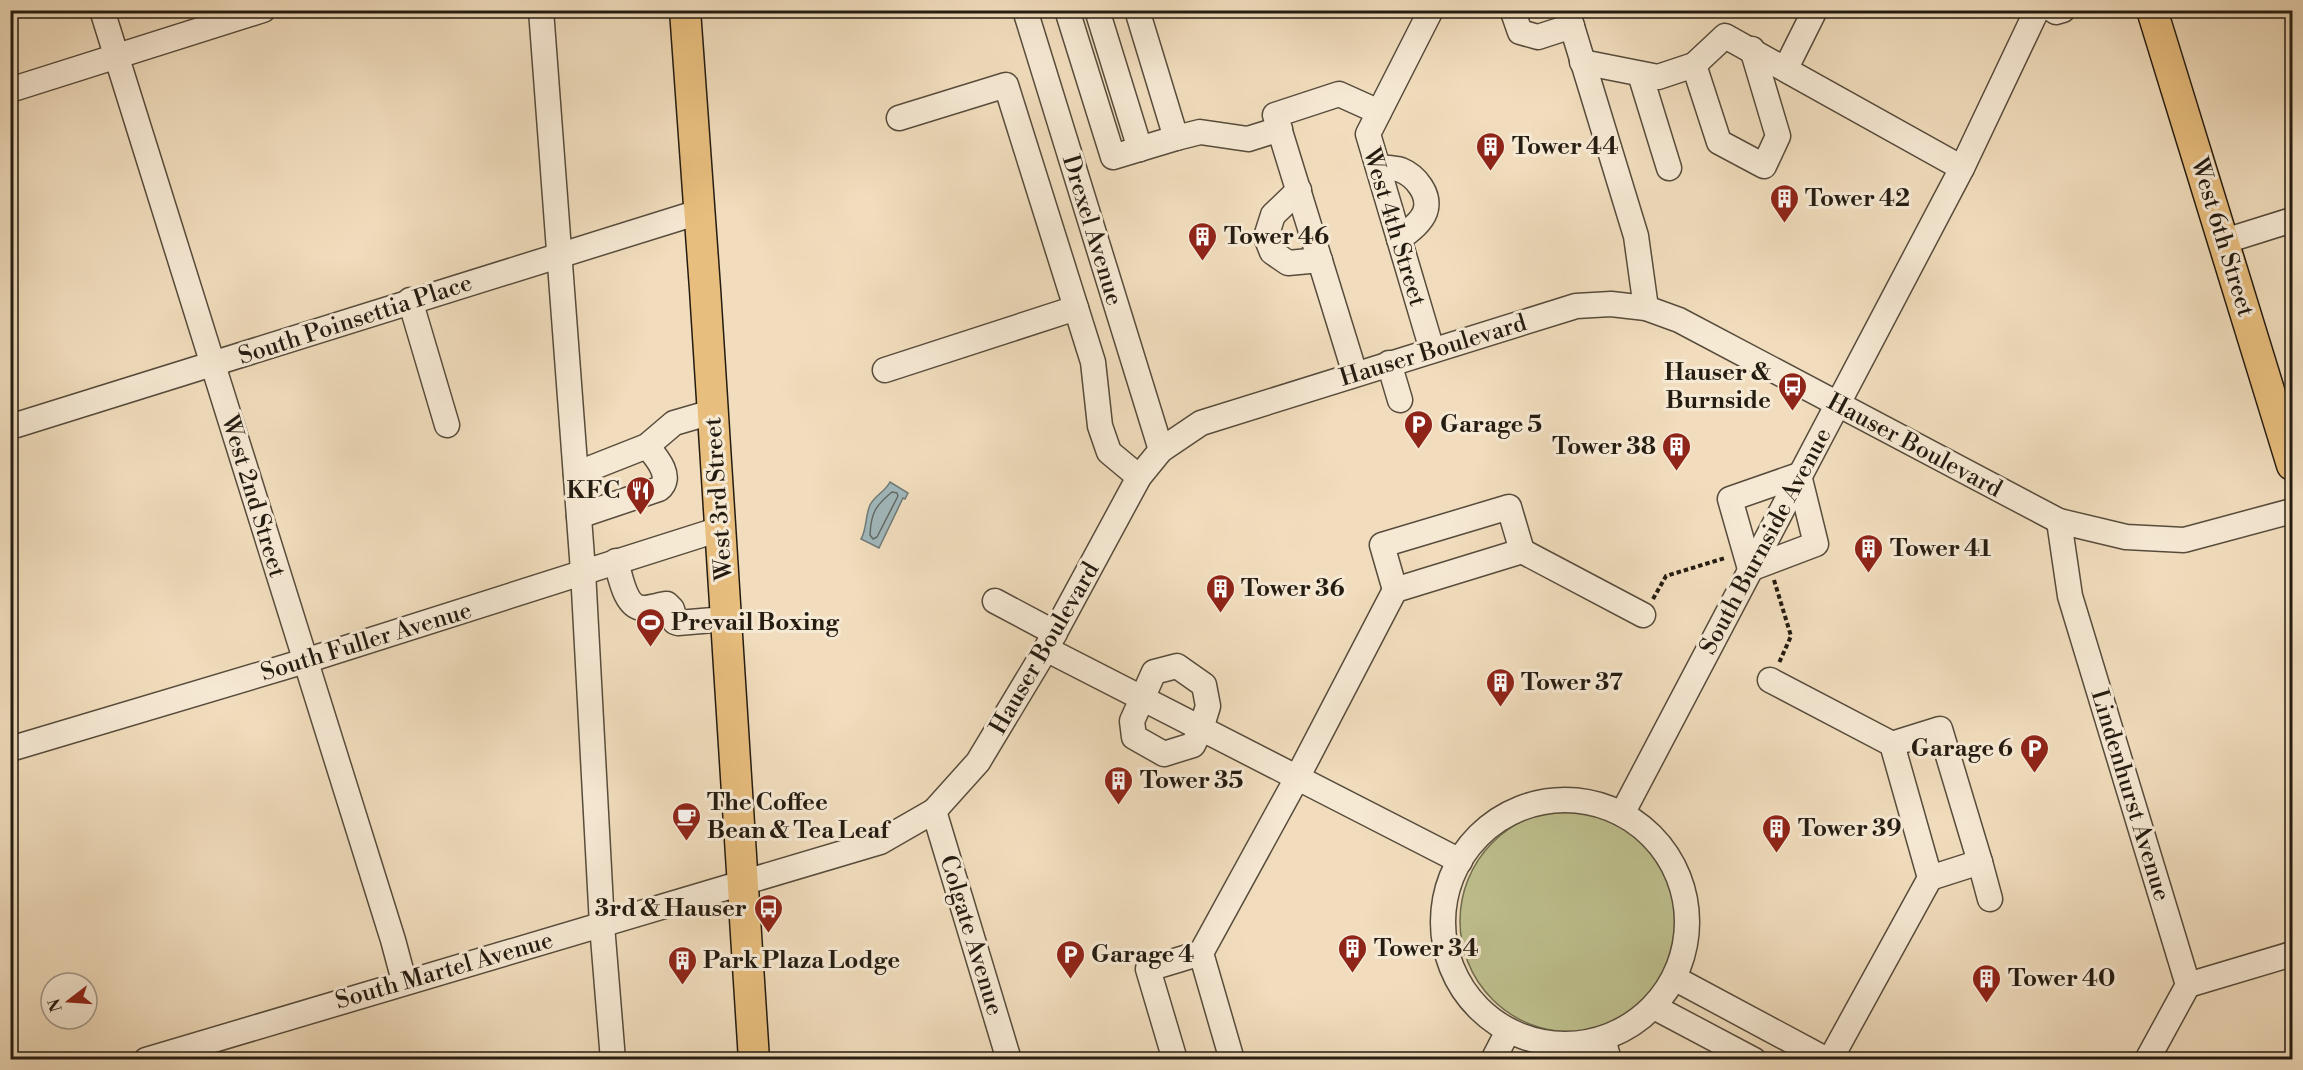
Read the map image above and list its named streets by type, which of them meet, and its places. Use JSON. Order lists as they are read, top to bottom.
{
  "streets": {
    "main road": ["West 6th Street", "West 3rd Street"],
    "street": [
      "West 4th Street",
      "Drexel Avenue",
      "South Poinsettia Place",
      "Hauser Boulevard",
      "West 2nd Street",
      "South Burnside Avenue",
      "South Fuller Avenue",
      "Lindenhurst Avenue",
      "Colgate Avenue",
      "South Martel Avenue"
    ]
  },
  "crossings": [
    ["West 4th Street", "Hauser Boulevard"],
    ["Drexel Avenue", "Hauser Boulevard"],
    ["South Poinsettia Place", "West 2nd Street"],
    ["South Poinsettia Place", "West 3rd Street"],
    ["Hauser Boulevard", "West 3rd Street"],
    ["Hauser Boulevard", "South Burnside Avenue"],
    ["Hauser Boulevard", "Lindenhurst Avenue"],
    ["Hauser Boulevard", "Colgate Avenue"],
    ["Hauser Boulevard", "South Martel Avenue"],
    ["West 2nd Street", "South Fuller Avenue"],
    ["West 2nd Street", "South Martel Avenue"],
    ["West 3rd Street", "South Fuller Avenue"],
    ["West 3rd Street", "South Martel Avenue"]
  ],
  "places": {
    "building": [
      "Tower 44",
      "Tower 42",
      "Tower 46",
      "Tower 38",
      "Tower 41",
      "Tower 36",
      "Tower 37",
      "Tower 35",
      "Tower 39",
      "Tower 34",
      "Park Plaza Lodge",
      "Tower 40"
    ],
    "bus stop": ["Hauser & Burnside", "3rd & Hauser"],
    "parking": ["Garage 5", "Garage 6", "Garage 4"],
    "restaurant": ["KFC"],
    "sports": ["Prevail Boxing"],
    "cafe": ["The Coffee Bean & Tea Leaf"]
  },
  "north": "left"
}
